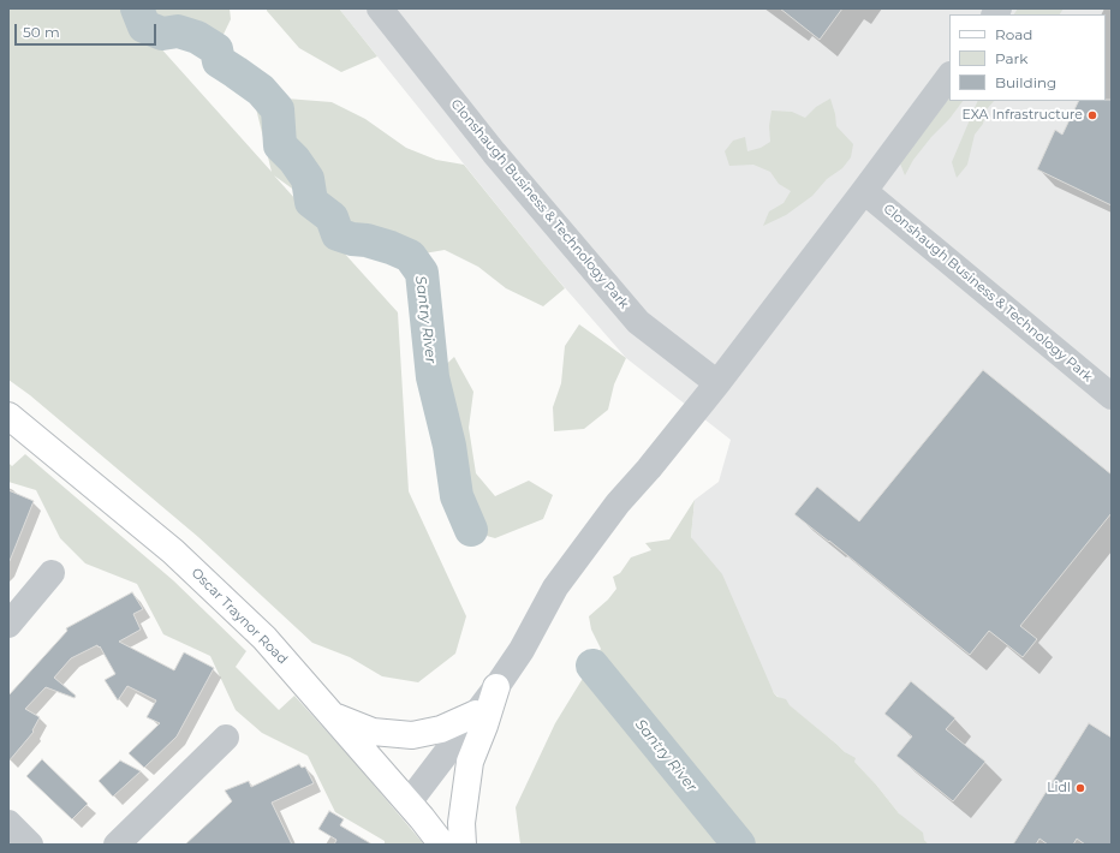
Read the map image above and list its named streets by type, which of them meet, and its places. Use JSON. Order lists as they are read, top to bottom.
{
  "streets": {
    "main road": ["Oscar Traynor Road"],
    "street": ["Clonshaugh Business & Technology Park"]
  },
  "water": ["Santry River"],
  "places": ["EXA Infrastructure", "Lidl"],
  "legend": ["Road", "Park", "Building"],
  "scale_bar": "50 m"
}
